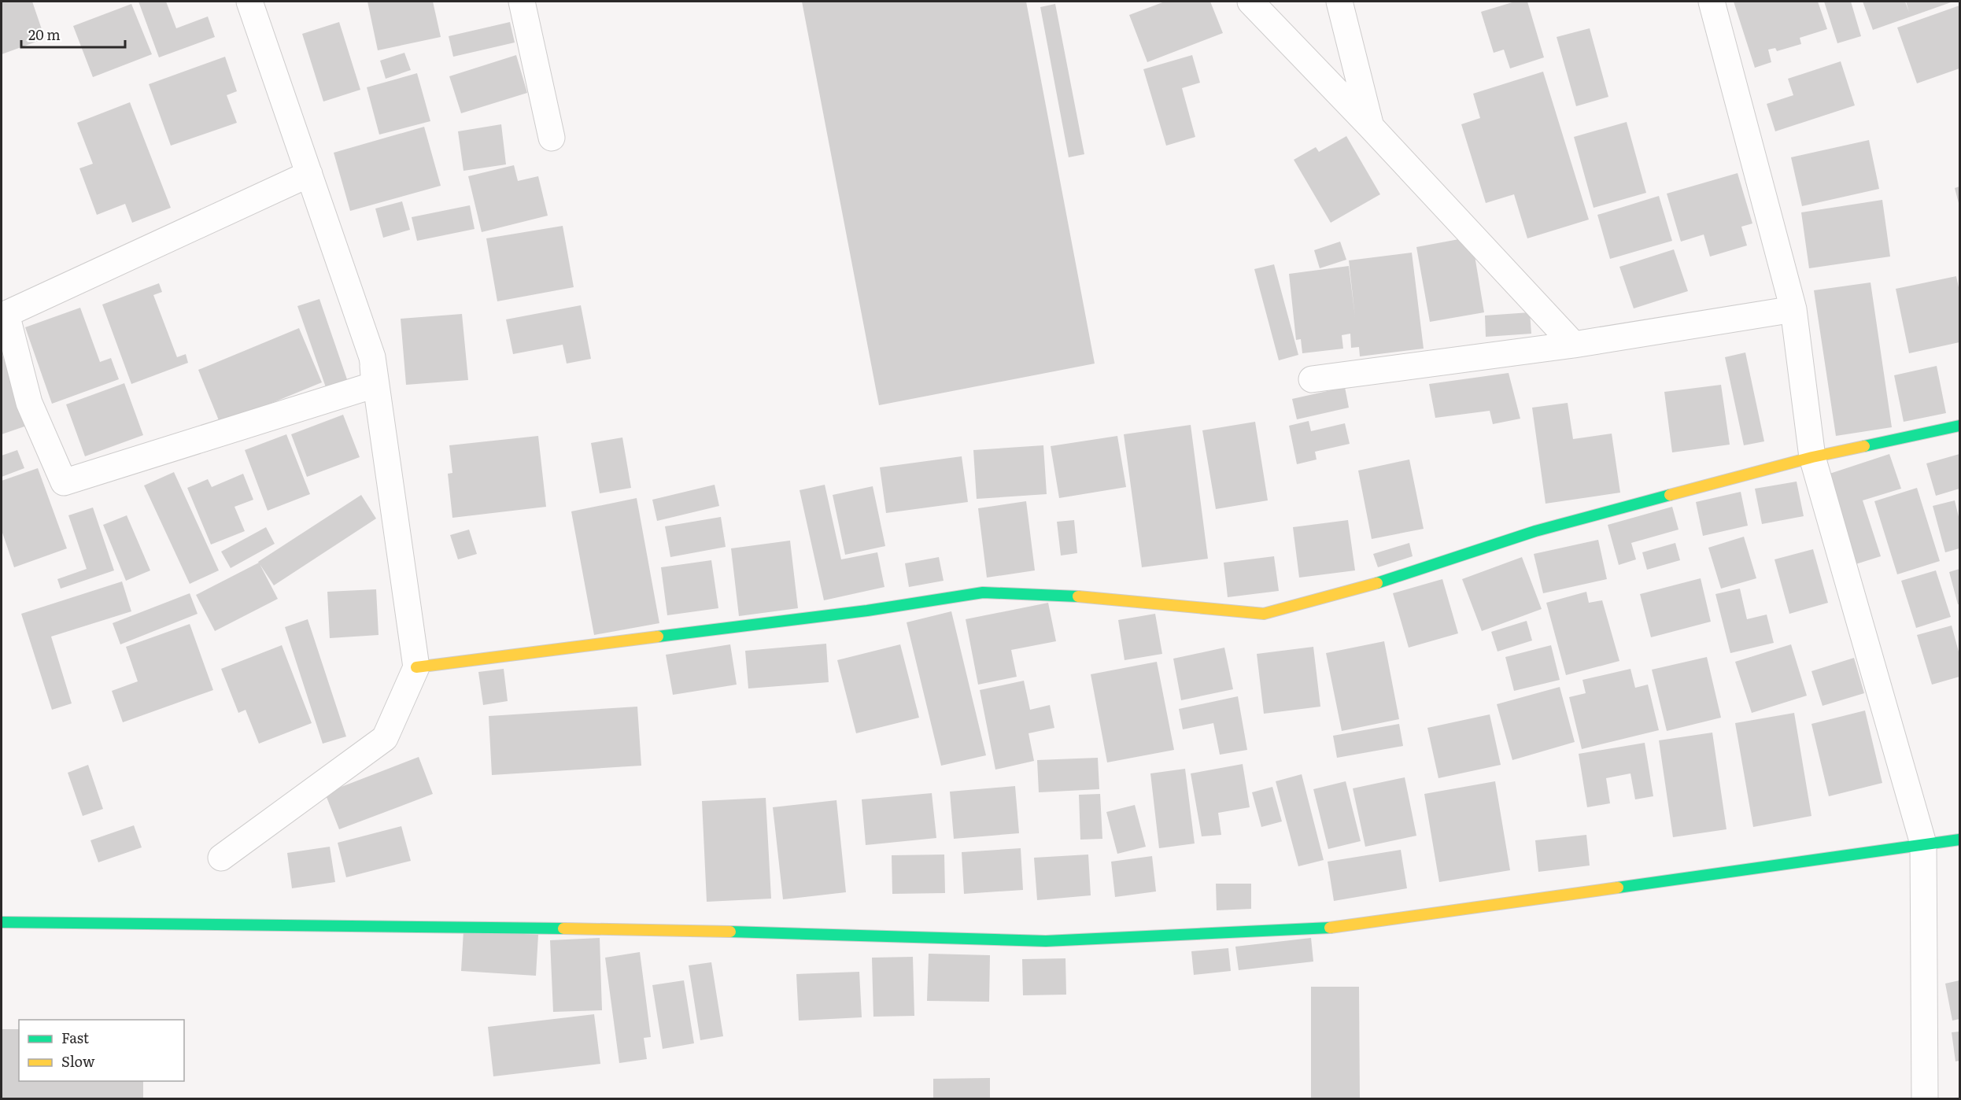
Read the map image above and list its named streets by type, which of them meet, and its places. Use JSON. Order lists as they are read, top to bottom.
{
  "legend": ["Fast", "Slow"],
  "scale_bar": "20 m"
}
